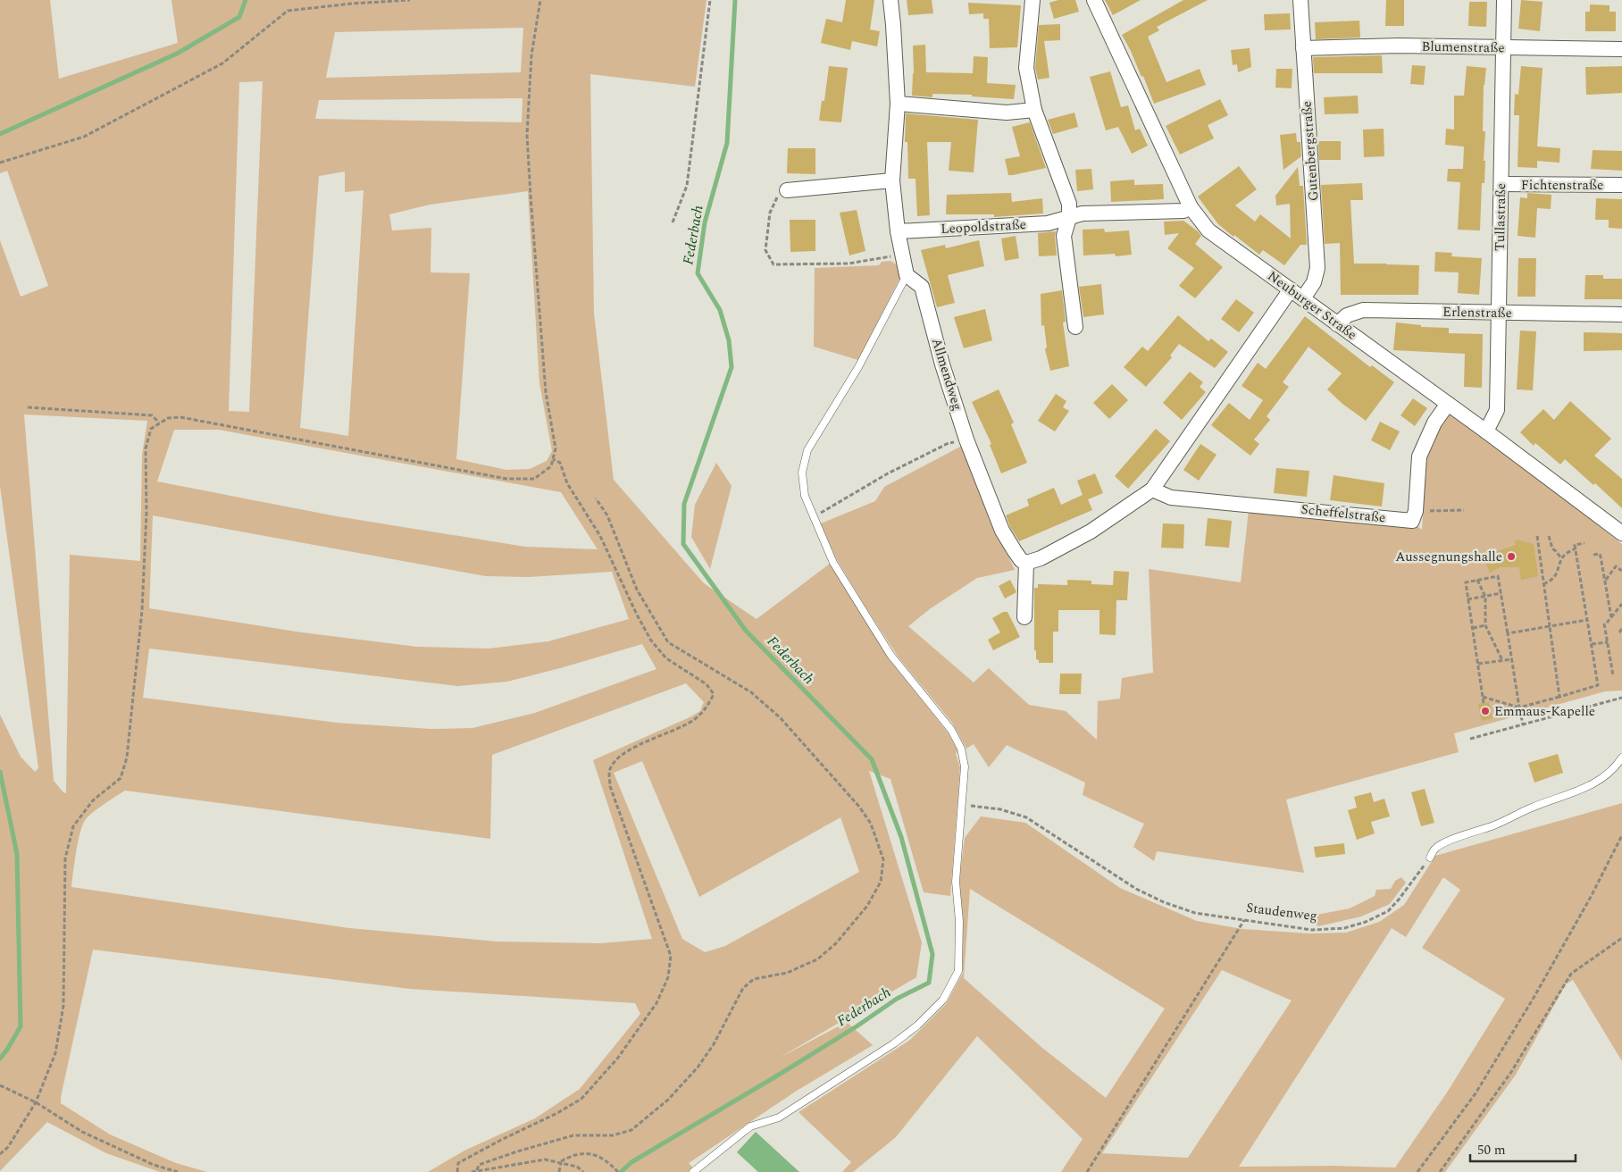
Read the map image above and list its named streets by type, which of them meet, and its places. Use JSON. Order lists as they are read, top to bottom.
{
  "streets": {
    "street": [
      "Blumenstraße",
      "Gutenbergstraße",
      "Fichtenstraße",
      "Tullastraße",
      "Leopoldstraße",
      "Neuburger Straße",
      "Erlenstraße",
      "Allmendweg",
      "Scheffelstraße"
    ],
    "path": ["Staudenweg"]
  },
  "crossings": [
    ["Blumenstraße", "Gutenbergstraße"],
    ["Blumenstraße", "Tullastraße"],
    ["Gutenbergstraße", "Neuburger Straße"],
    ["Fichtenstraße", "Tullastraße"],
    ["Tullastraße", "Neuburger Straße"],
    ["Tullastraße", "Erlenstraße"],
    ["Leopoldstraße", "Neuburger Straße"],
    ["Neuburger Straße", "Erlenstraße"]
  ],
  "water": ["Federbach"],
  "places": ["Aussegnungshalle", "Emmaus-Kapelle"],
  "scale_bar": "50 m"
}
